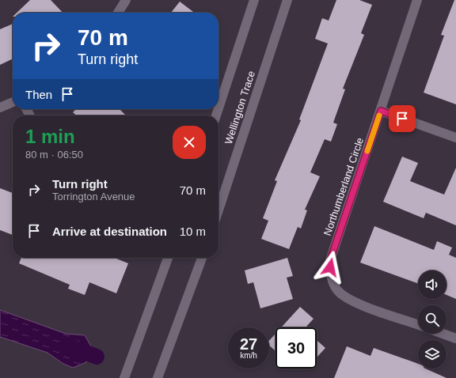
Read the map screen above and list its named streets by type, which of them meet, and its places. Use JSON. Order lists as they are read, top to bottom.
{
  "streets": {
    "street": ["Wellington Trace", "Northumberland Circle"]
  },
  "page": {
    "turn": ["70 m", "Turn right"],
    "then": "Then",
    "heading": ["1 min", "80 m · 06:50"],
    "list": [
      {
        "name": "Turn right",
        "note": "Torrington Avenue",
        "value": "70 m"
      },
      {
        "name": "Arrive at destination",
        "value": "10 m"
      }
    ],
    "speed": "27 km/h",
    "limit": "30"
  }
}
